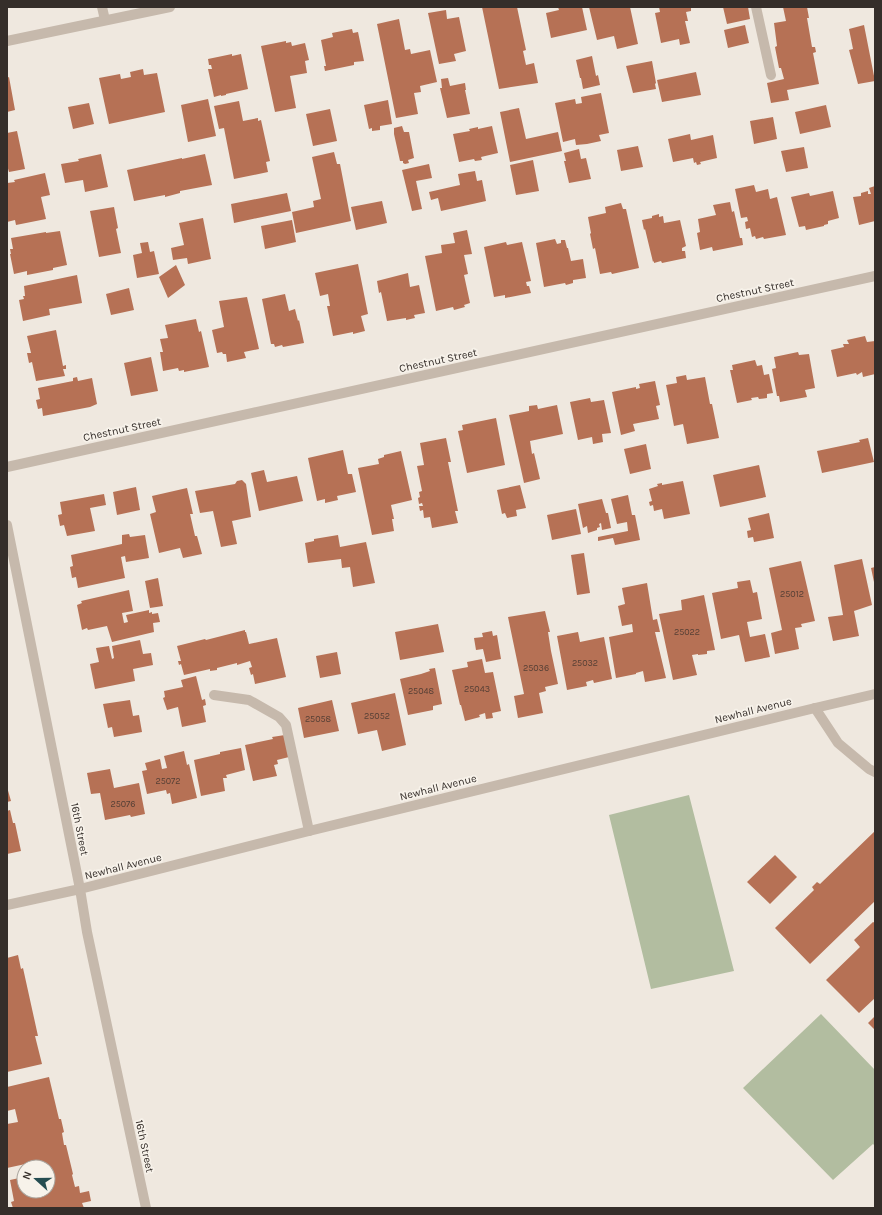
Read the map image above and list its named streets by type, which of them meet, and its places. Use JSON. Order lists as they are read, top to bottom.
{
  "streets": {
    "street": ["Chestnut Street", "Newhall Avenue", "16th Street"]
  },
  "crossings": [
    ["Newhall Avenue", "16th Street"]
  ],
  "house_numbers": [
    "25012",
    "25022",
    "25032",
    "25036",
    "25043",
    "25048",
    "25052",
    "25058",
    "25072",
    "25076"
  ],
  "north": "left"
}
